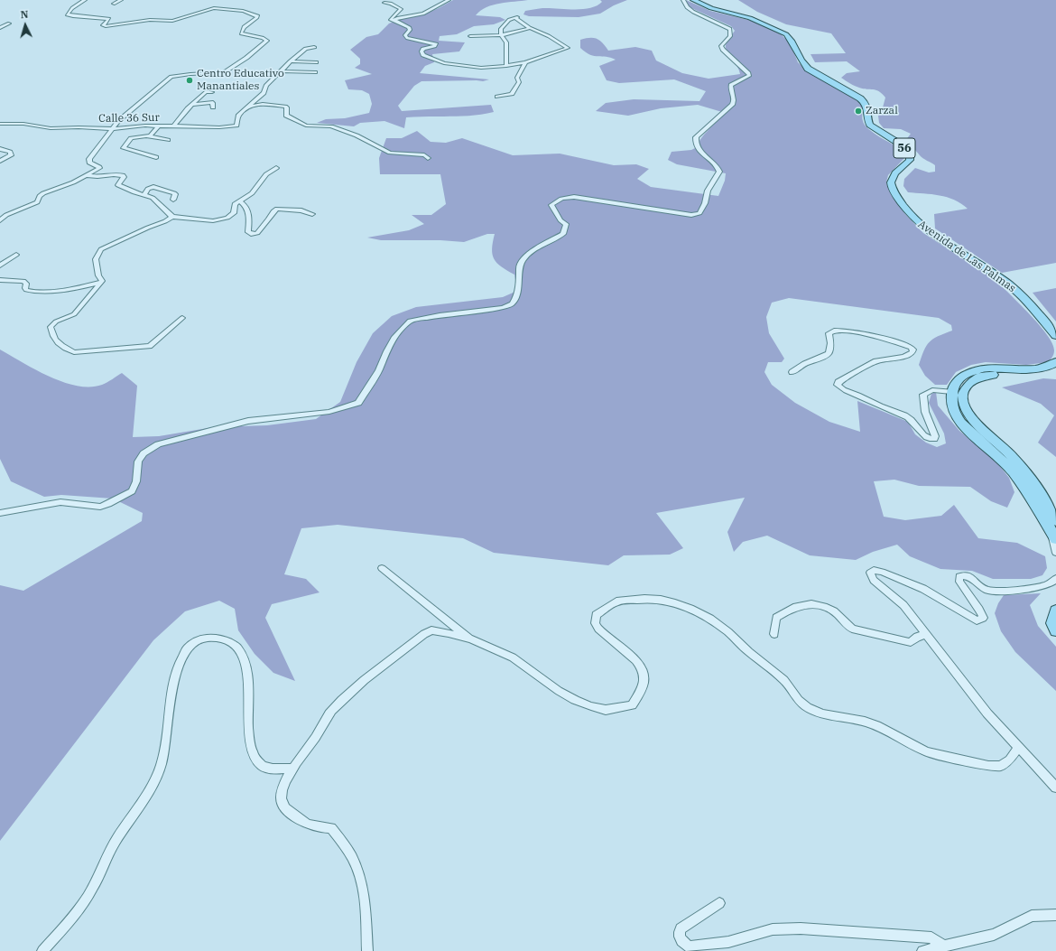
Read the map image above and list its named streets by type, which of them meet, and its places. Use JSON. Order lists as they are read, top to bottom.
{
  "streets": {
    "main road": ["56", "Avenida de Las Palmas"],
    "street": ["Calle 36 Sur"]
  },
  "places": ["Centro Educativo Manantiales", "Zarzal"],
  "north": "top"
}
